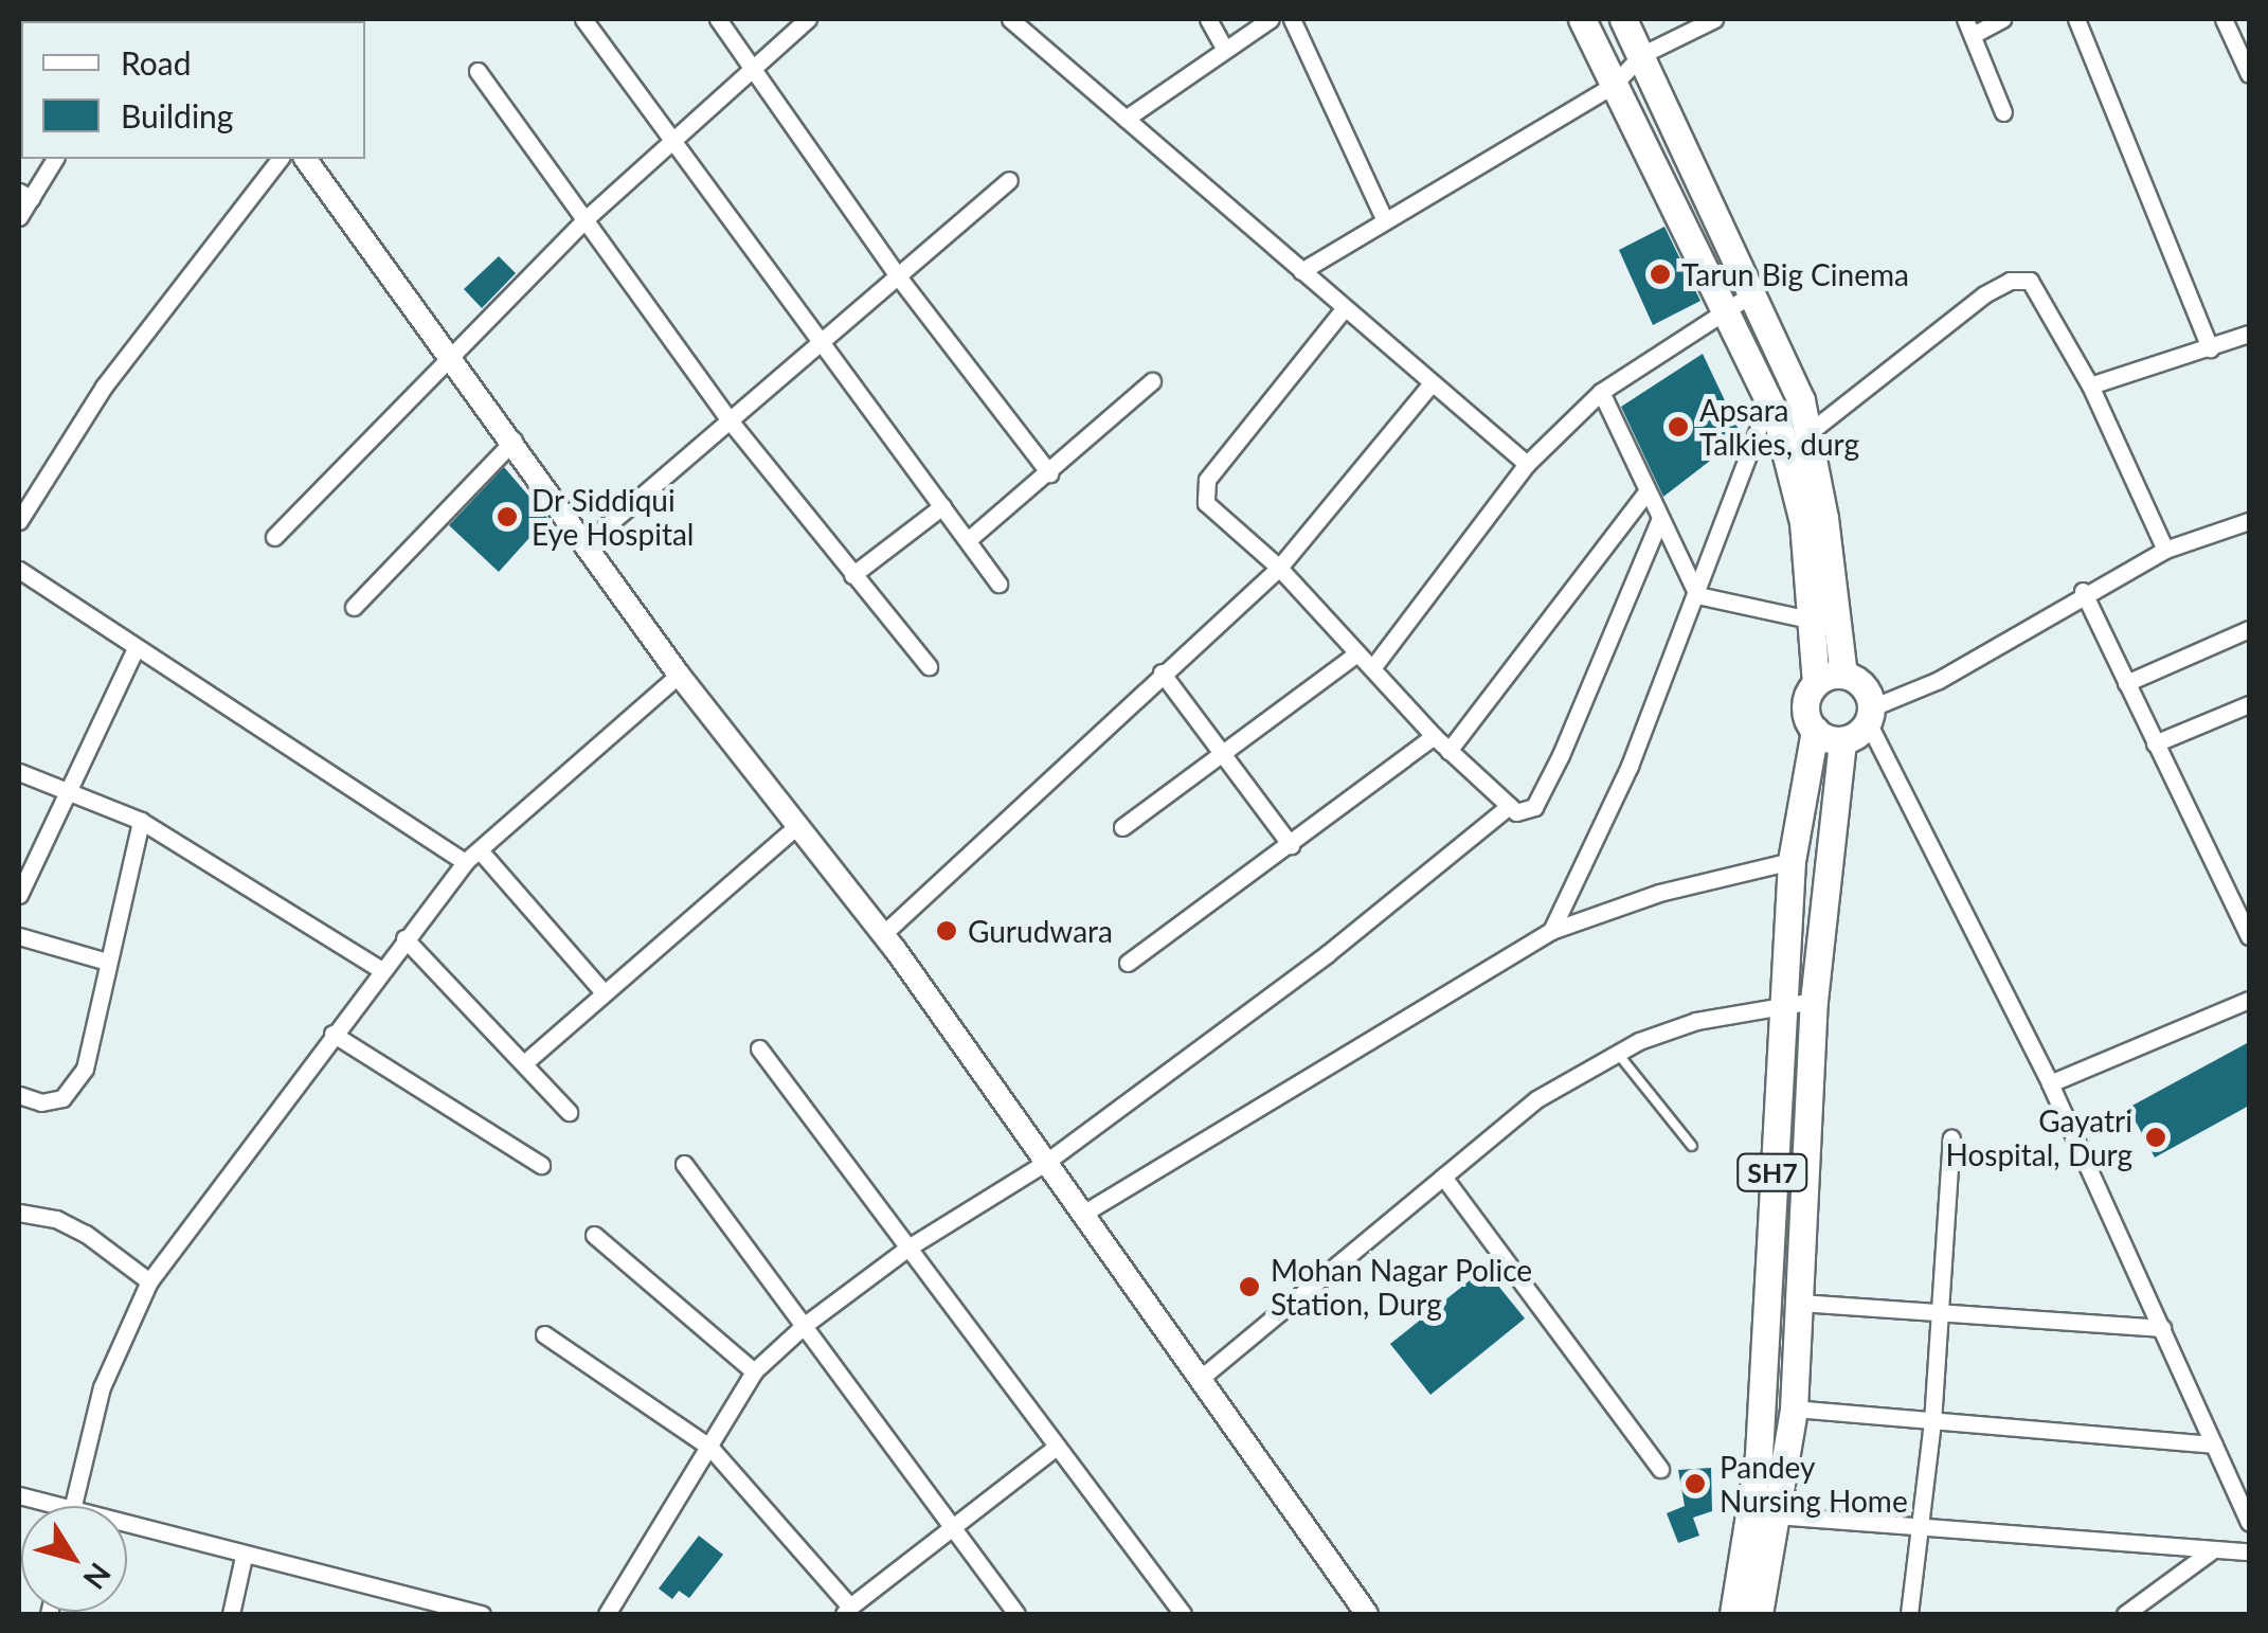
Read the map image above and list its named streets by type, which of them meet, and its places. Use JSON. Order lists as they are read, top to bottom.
{
  "streets": {
    "main road": ["SH7"]
  },
  "places": [
    "Tarun Big Cinema",
    "Apsara Talkies, durg",
    "Dr Siddiqui Eye Hospital",
    "Gurudwara",
    "Gayatri Hospital, Durg",
    "Mohan Nagar Police Station, Durg",
    "Pandey Nursing Home"
  ],
  "legend": ["Road", "Building"],
  "north": "bottom right"
}
